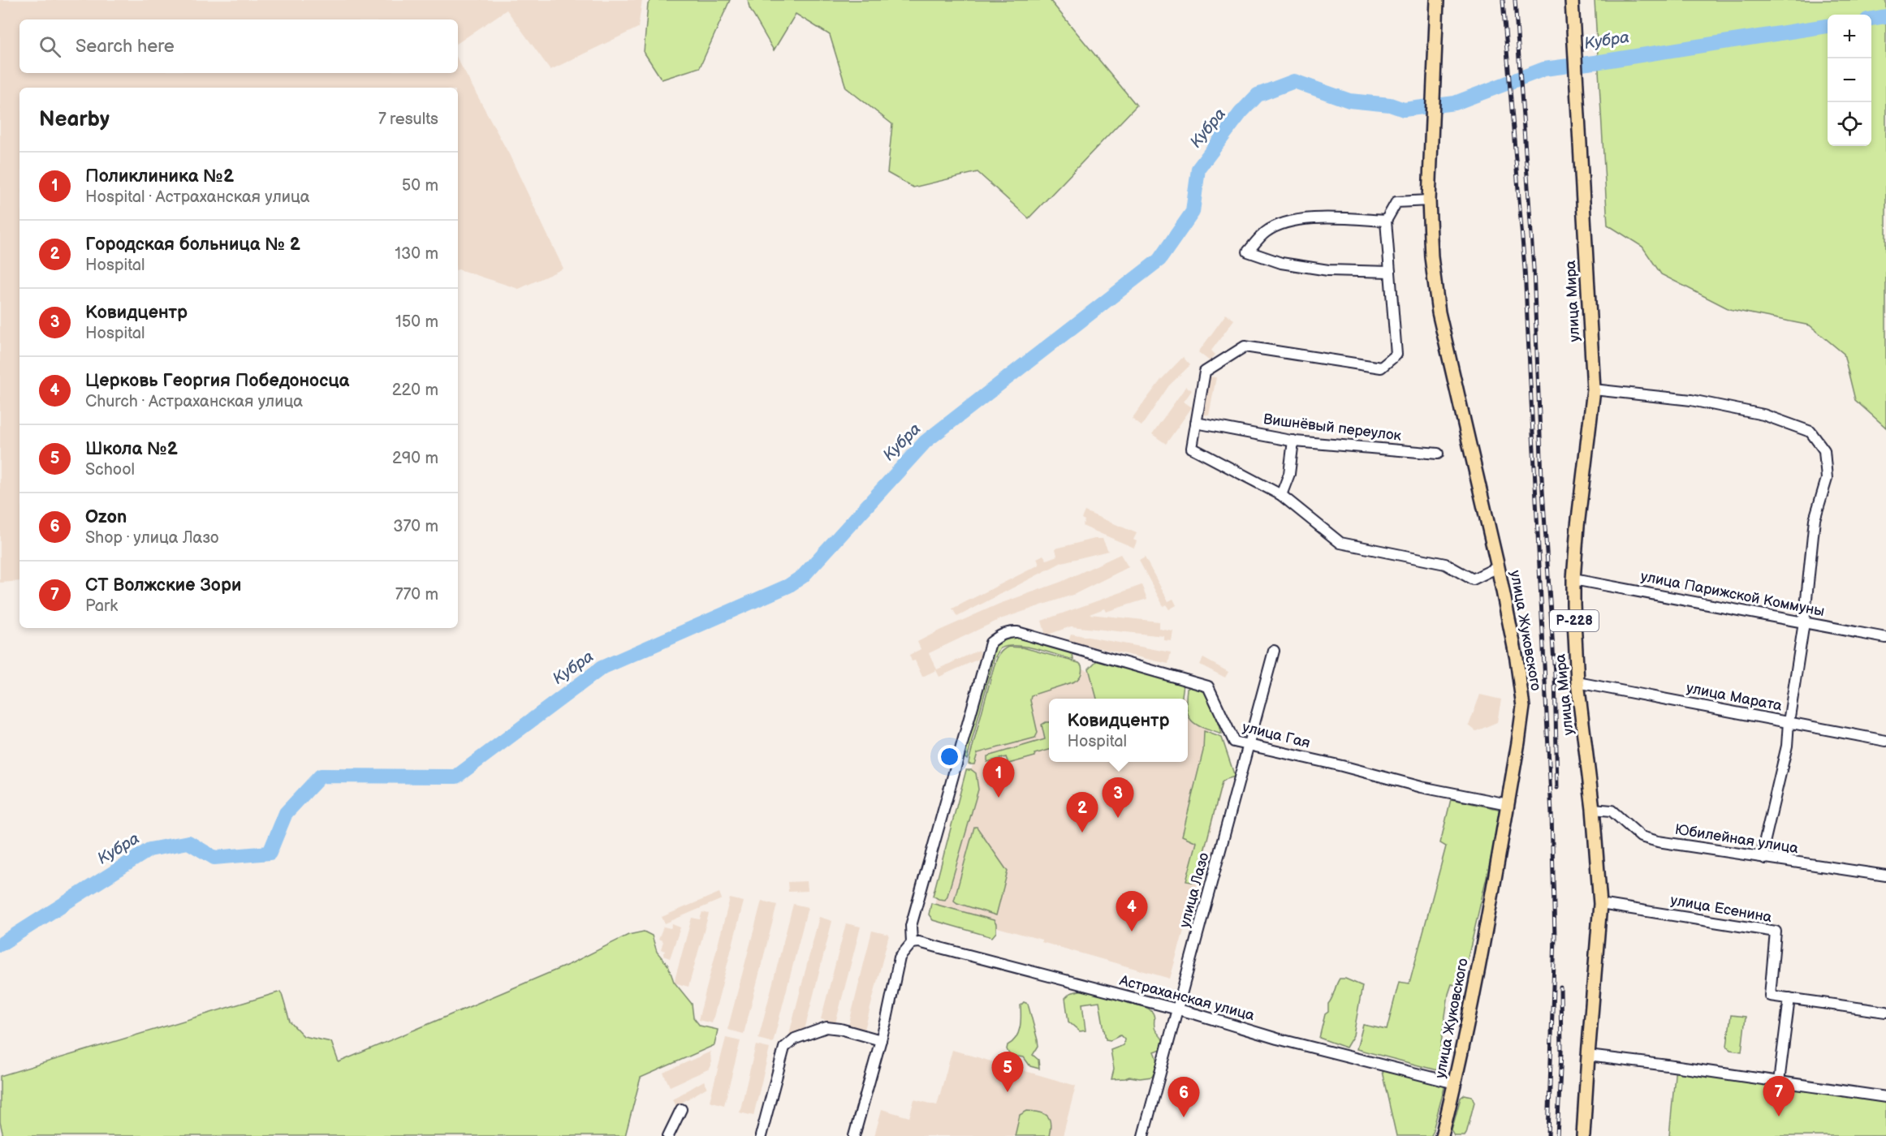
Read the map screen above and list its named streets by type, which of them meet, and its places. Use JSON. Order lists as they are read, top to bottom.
{
  "streets": {
    "main road": ["улица Мира", "Р-228", "улица Жуковского"],
    "street": [
      "Вишнёвый переулок",
      "улица Парижской Коммуны",
      "улица Марата",
      "улица Гая",
      "Юбилейная улица",
      "улица Лазо",
      "улица Есенина",
      "Астраханская улица"
    ]
  },
  "crossings": [
    ["улица Мира", "улица Парижской Коммуны"],
    ["улица Мира", "улица Марата"],
    ["улица Мира", "Юбилейная улица"],
    ["улица Мира", "улица Есенина"],
    ["улица Жуковского", "улица Гая"],
    ["улица Жуковского", "Астраханская улица"],
    ["улица Гая", "улица Лазо"],
    ["улица Гая", "Астраханская улица"],
    ["улица Лазо", "Астраханская улица"]
  ],
  "water": ["Кубра"],
  "page": {
    "map_buttons": ["+", "−"],
    "search": "Search here",
    "heading": ["Nearby", "7 results"],
    "list": [
      {
        "mark": "1",
        "name": "Поликлиника №2",
        "note": "Hospital · Астраханская улица",
        "value": "50 m"
      },
      {
        "mark": "2",
        "name": "Городская больница № 2",
        "note": "Hospital",
        "value": "130 m"
      },
      {
        "mark": "3",
        "name": "Ковидцентр",
        "note": "Hospital",
        "value": "150 m"
      },
      {
        "mark": "4",
        "name": "Церковь Георгия Победоносца",
        "note": "Church · Астраханская улица",
        "value": "220 m"
      },
      {
        "mark": "5",
        "name": "Школа №2",
        "note": "School",
        "value": "290 m"
      },
      {
        "mark": "6",
        "name": "Ozon",
        "note": "Shop · улица Лазо",
        "value": "370 m"
      },
      {
        "mark": "7",
        "name": "СТ Волжские Зори",
        "note": "Park",
        "value": "770 m"
      }
    ],
    "popup": ["Ковидцентр", "Hospital"],
    "pins": [
      "1",
      "3",
      "2",
      "4",
      "5",
      "7",
      "6"
    ]
  }
}
